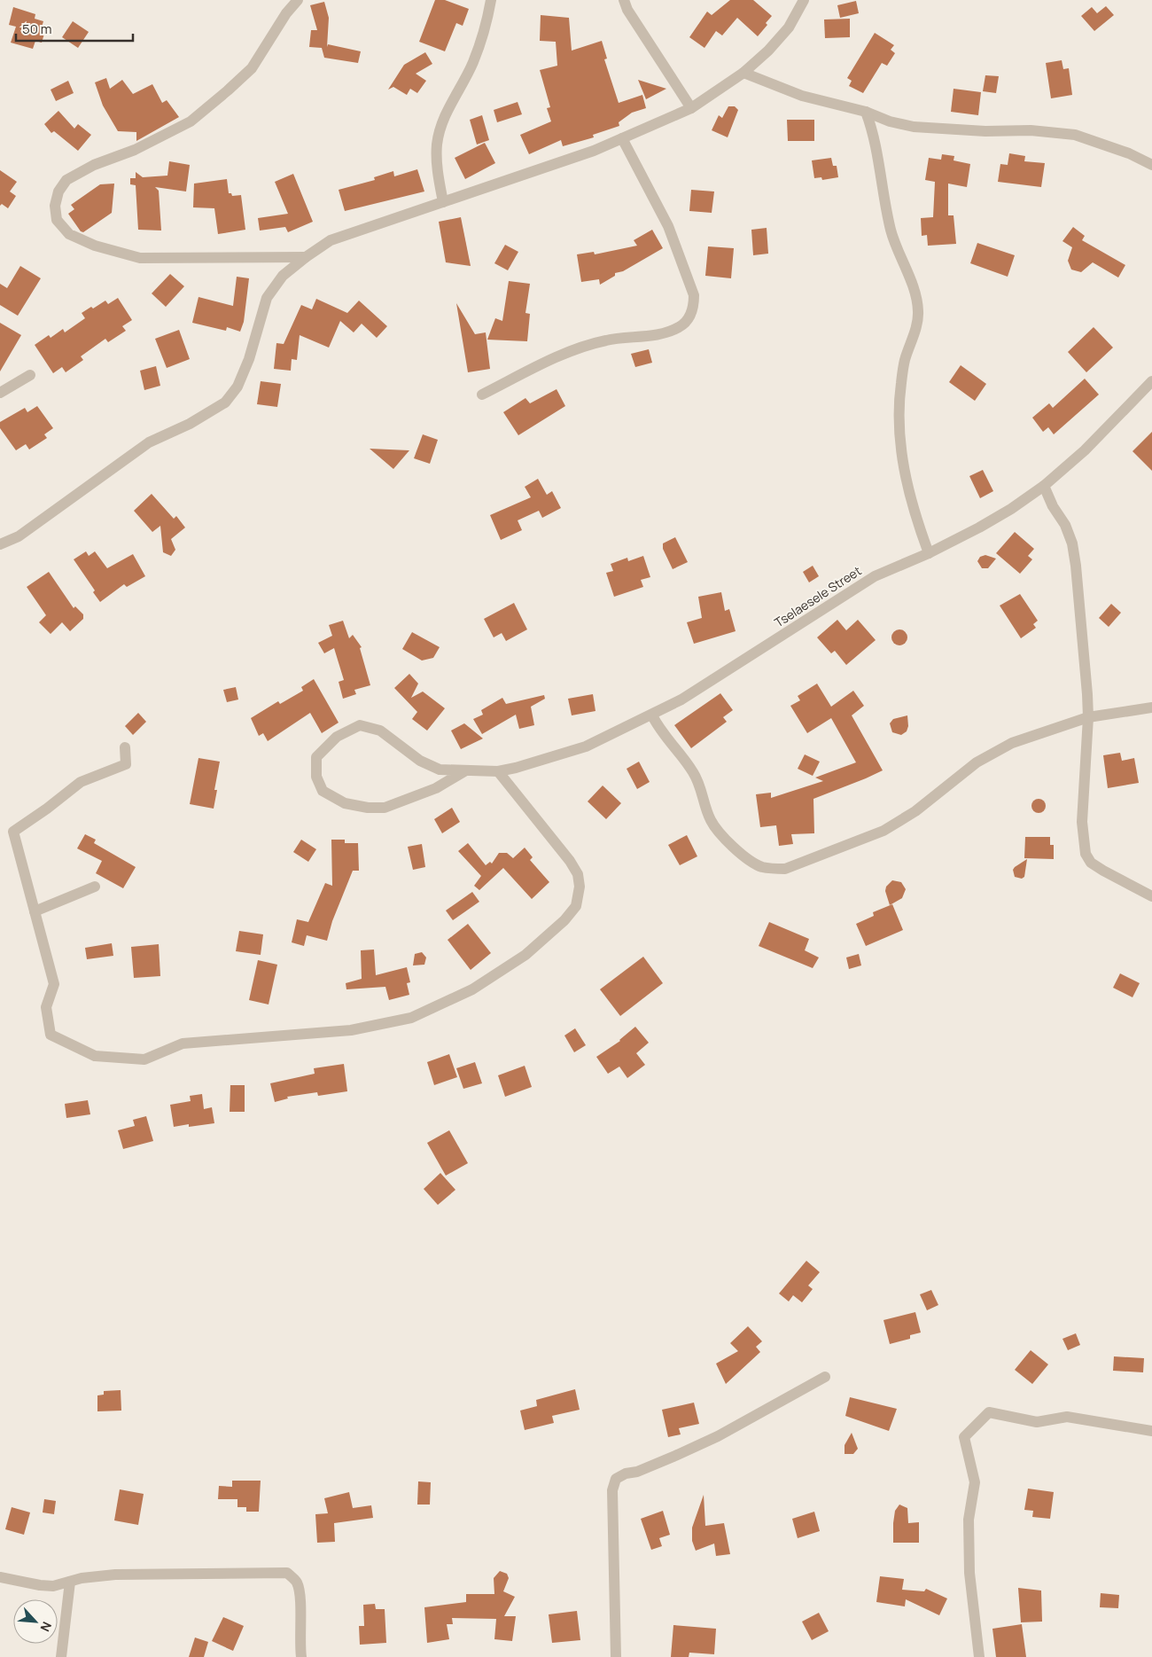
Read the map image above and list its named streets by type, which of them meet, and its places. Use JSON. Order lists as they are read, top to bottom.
{
  "streets": {
    "street": ["Tselaesele Street"]
  },
  "scale_bar": "50 m",
  "north": "bottom right"
}
